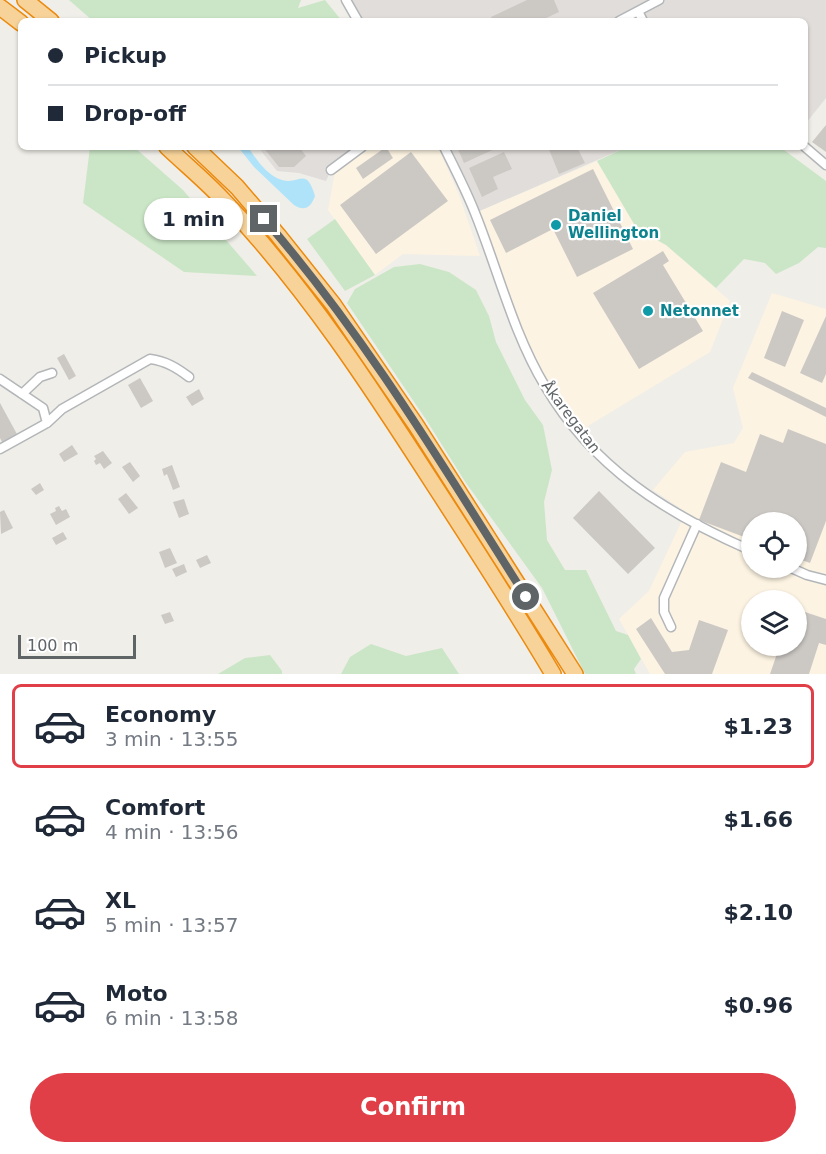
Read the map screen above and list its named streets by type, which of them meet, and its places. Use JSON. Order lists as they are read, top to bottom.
{
  "streets": {
    "street": ["Åkaregatan"]
  },
  "places": ["Daniel Wellington", "Netonnet"],
  "scale_bar": "100 m",
  "page": {
    "banner": ["Pickup", "Drop-off"],
    "bubble": "1 min",
    "scale": "100 m",
    "list": [
      {
        "name": "Economy",
        "note": "3 min · 13:55",
        "value": "$1.23"
      },
      {
        "name": "Comfort",
        "note": "4 min · 13:56",
        "value": "$1.66"
      },
      {
        "name": "XL",
        "note": "5 min · 13:57",
        "value": "$2.10"
      },
      {
        "name": "Moto",
        "note": "6 min · 13:58",
        "value": "$0.96"
      }
    ],
    "buttons": "Confirm"
  }
}
